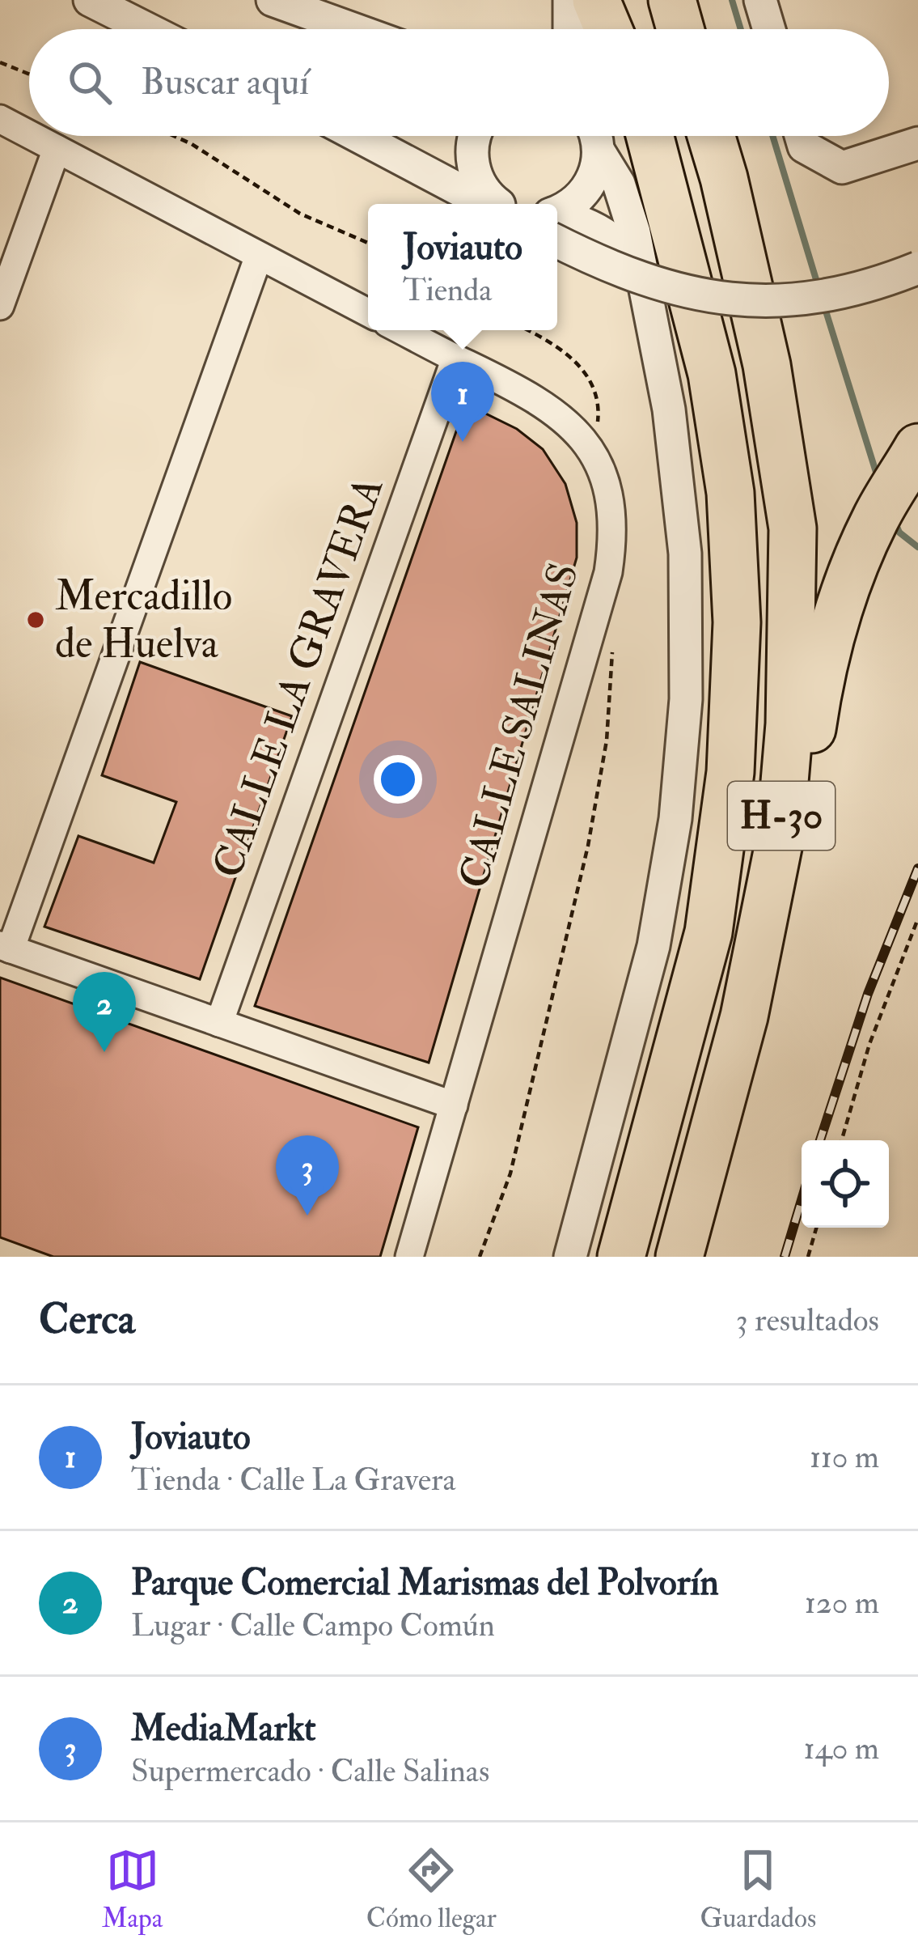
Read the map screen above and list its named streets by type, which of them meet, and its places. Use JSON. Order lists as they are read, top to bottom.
{
  "streets": {
    "highway": ["H-30"],
    "street": ["CALLE LA GRAVERA", "CALLE SALINAS"]
  },
  "crossings": [
    ["CALLE LA GRAVERA", "CALLE SALINAS"]
  ],
  "places": ["Mercadillo de Huelva"],
  "page": {
    "search": "Buscar aquí",
    "popup": ["Joviauto", "Tienda"],
    "pins": ["1", "2", "3"],
    "heading": ["Cerca", "3 resultados"],
    "list": [
      {
        "mark": "1",
        "name": "Joviauto",
        "note": "Tienda · Calle La Gravera",
        "value": "110 m"
      },
      {
        "mark": "2",
        "name": "Parque Comercial Marismas del Polvorín",
        "note": "Lugar · Calle Campo Común",
        "value": "120 m"
      },
      {
        "mark": "3",
        "name": "MediaMarkt",
        "note": "Supermercado · Calle Salinas",
        "value": "140 m"
      }
    ],
    "nav": ["Mapa", "Cómo llegar", "Guardados"]
  }
}
